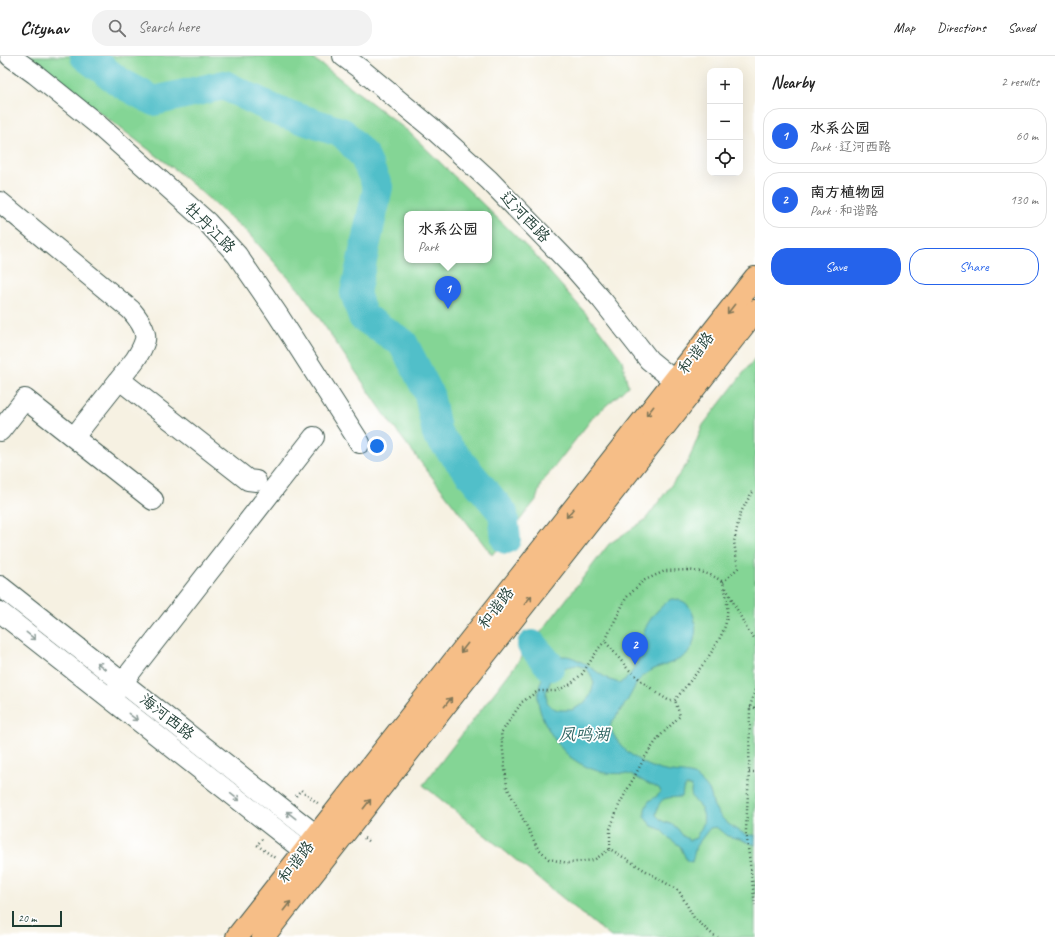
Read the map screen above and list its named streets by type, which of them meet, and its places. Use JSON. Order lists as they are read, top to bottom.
{
  "streets": {
    "main road": ["和谐路"],
    "street": ["辽河西路", "牡丹江路", "海河西路"]
  },
  "crossings": [
    ["辽河西路", "和谐路"],
    ["和谐路", "海河西路"]
  ],
  "water": ["凤鸣湖"],
  "scale_bar": "20 m",
  "page": {
    "header": "Citynav",
    "search": "Search here",
    "nav": ["Map", "Directions", "Saved"],
    "heading": ["Nearby", "2 results"],
    "map_buttons": ["+", "−"],
    "list": [
      {
        "mark": "1",
        "name": "水系公园",
        "note": "Park · 辽河西路",
        "value": "60 m"
      },
      {
        "mark": "2",
        "name": "南方植物园",
        "note": "Park · 和谐路",
        "value": "130 m"
      }
    ],
    "popup": ["水系公园", "Park"],
    "buttons": ["Save", "Share"],
    "pins": ["1", "2"],
    "scale": "20 m"
  }
}
